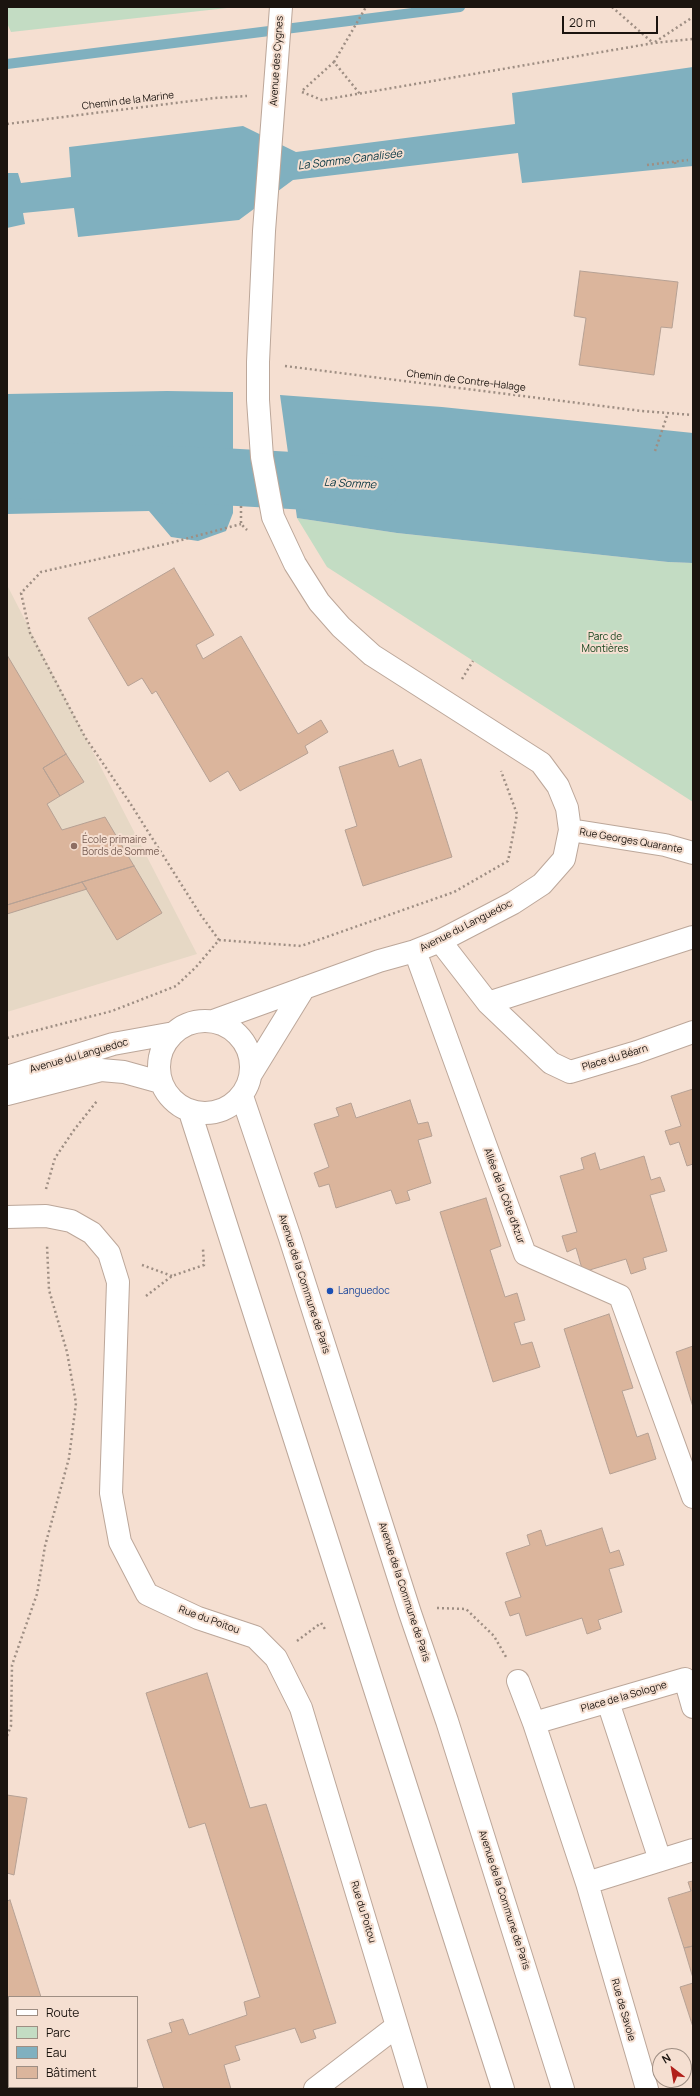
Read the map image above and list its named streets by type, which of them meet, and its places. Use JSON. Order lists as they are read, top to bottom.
{
  "streets": {
    "street": [
      "Avenue des Cygnes",
      "Rue Georges Quarante",
      "Avenue du Languedoc",
      "Place du Béarn",
      "Allée de la Côte d'Azur",
      "Avenue de la Commune de Paris",
      "Rue du Poitou",
      "Place de la Sologne",
      "Rue de Savoie"
    ],
    "path": ["Chemin de la Marine", "Chemin de Contre-Halage"]
  },
  "crossings": [
    ["Avenue des Cygnes", "Chemin de Contre-Halage"],
    ["Avenue des Cygnes", "Avenue du Languedoc"],
    ["Rue Georges Quarante", "Avenue du Languedoc"],
    ["Avenue du Languedoc", "Place du Béarn"],
    ["Avenue du Languedoc", "Allée de la Côte d'Azur"],
    ["Avenue du Languedoc", "Avenue de la Commune de Paris"]
  ],
  "water": ["La Somme Canalisée", "La Somme"],
  "parks": ["Parc de Montières"],
  "places": ["École primaire Bords de Somme", "Languedoc"],
  "legend": [
    "Route",
    "Parc",
    "Eau",
    "Bâtiment"
  ],
  "scale_bar": "20 m",
  "north": "top left"
}
